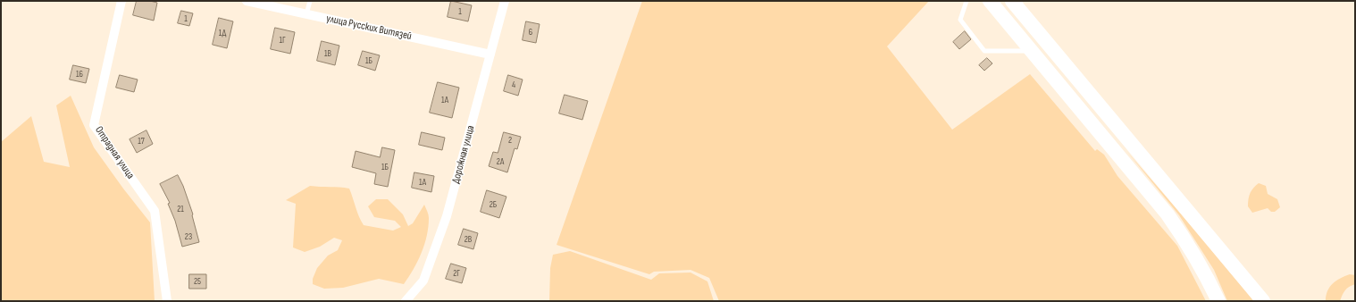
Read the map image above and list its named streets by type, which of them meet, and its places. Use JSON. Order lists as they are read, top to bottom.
{
  "streets": {
    "street": ["улица Русских Витязей", "Отрадная улица", "Дорожная улица"]
  },
  "crossings": [
    ["улица Русских Витязей", "Дорожная улица"]
  ],
  "house_numbers": [
    "1",
    "1",
    "6",
    "1Д",
    "1Г",
    "1В",
    "1Б",
    "16",
    "4",
    "1А",
    "2",
    "17",
    "2А",
    "1Б",
    "1А",
    "2Б",
    "21",
    "23",
    "2В",
    "2Г",
    "25"
  ]
}
